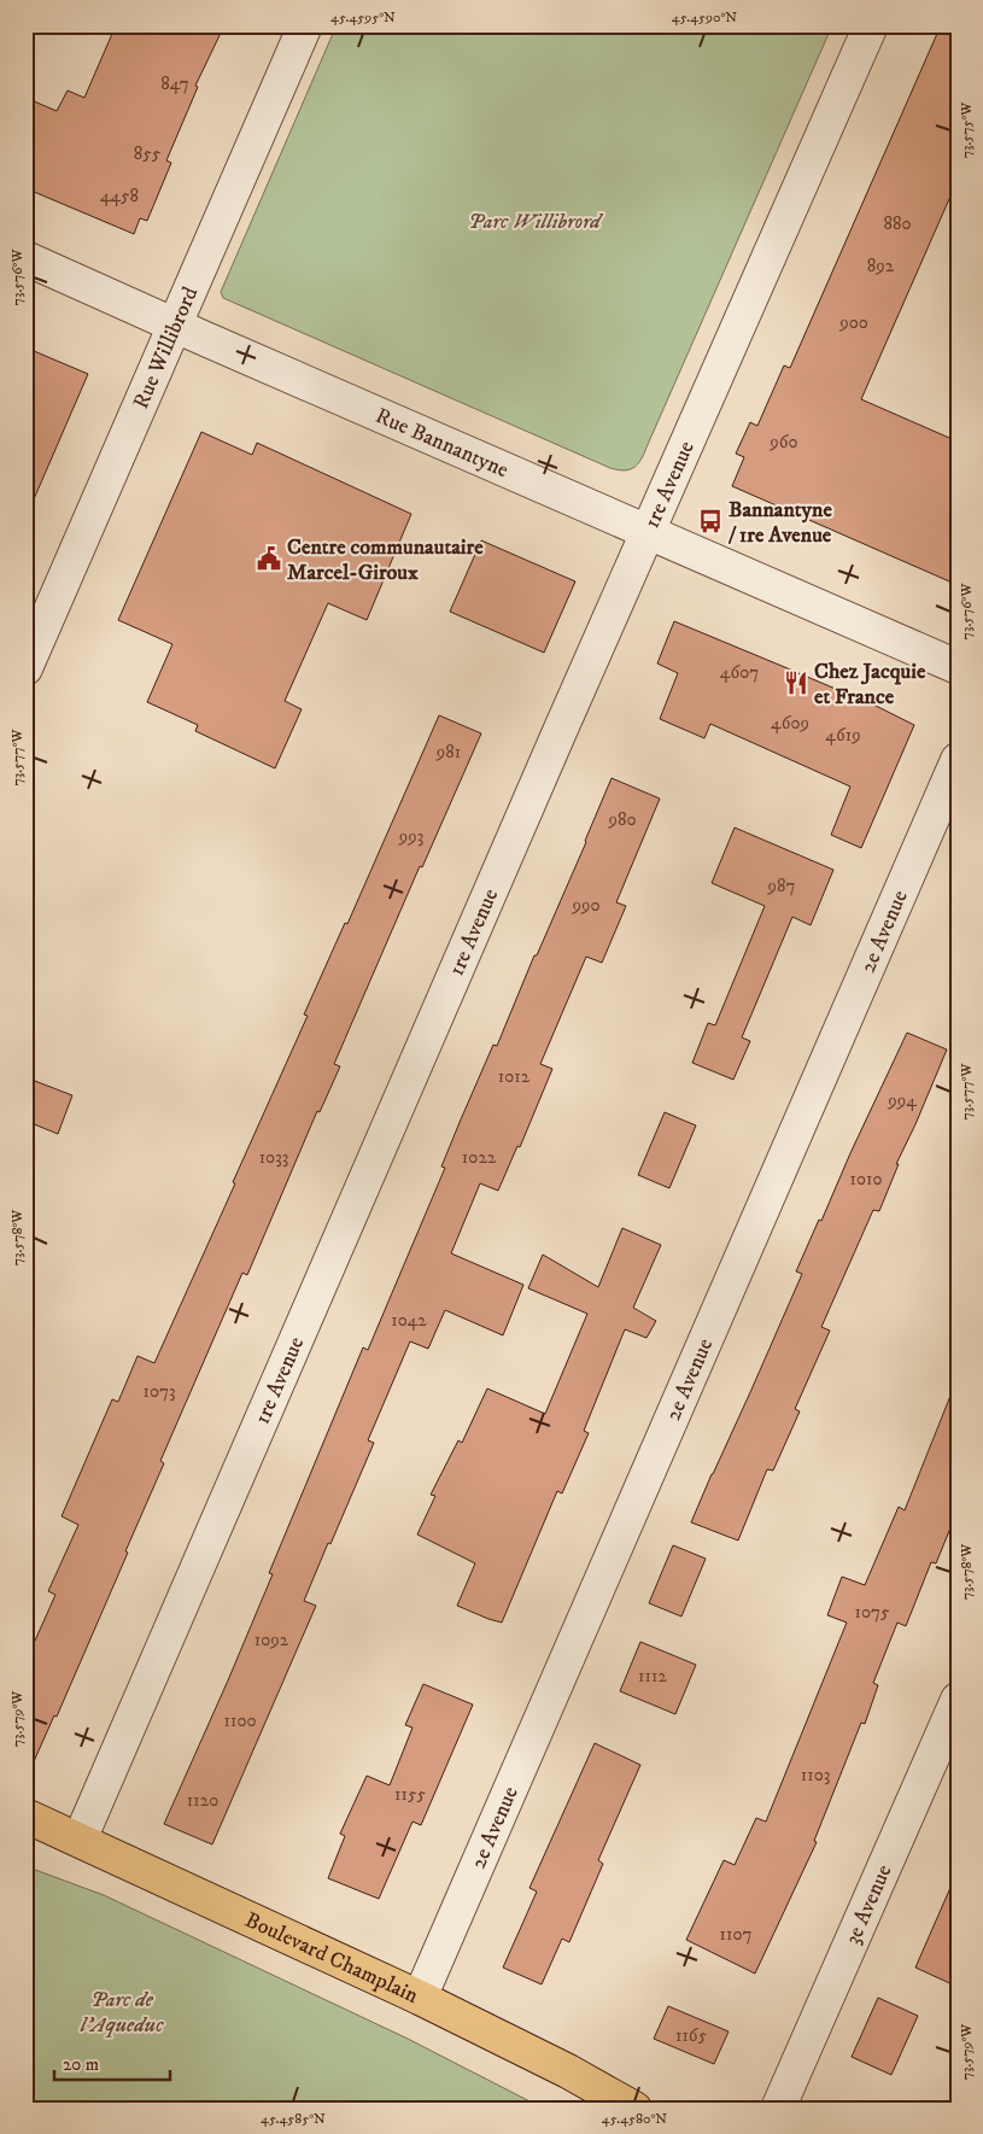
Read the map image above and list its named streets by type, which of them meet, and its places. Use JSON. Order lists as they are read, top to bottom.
{
  "streets": {
    "main road": ["Boulevard Champlain"],
    "street": [
      "Rue Willibrord",
      "Rue Bannantyne",
      "1re Avenue",
      "2e Avenue",
      "3e Avenue"
    ]
  },
  "crossings": [
    ["Rue Willibrord", "Rue Bannantyne"],
    ["Rue Bannantyne", "1re Avenue"],
    ["1re Avenue", "Boulevard Champlain"],
    ["2e Avenue", "Boulevard Champlain"]
  ],
  "parks": ["Parc Willibrord", "Parc de l'Aqueduc"],
  "places": {
    "bus stop": ["Bannantyne / 1re Avenue"],
    "public building": ["Centre communautaire Marcel-Giroux"],
    "restaurant": ["Chez Jacquie et France"]
  },
  "house_numbers": [
    "847",
    "855",
    "4458",
    "880",
    "892",
    "900",
    "960",
    "4607",
    "4609",
    "4619",
    "981",
    "980",
    "993",
    "987",
    "990",
    "1012",
    "994",
    "1033",
    "1022",
    "1010",
    "1042",
    "1073",
    "1075",
    "1092",
    "1112",
    "1100",
    "1103",
    "1155",
    "1120",
    "1107",
    "1165"
  ],
  "scale_bar": "20 m",
  "coordinates": [
    "45.4595°N",
    "45.4590°N",
    "73.575°W",
    "73.576°W",
    "73.577°W",
    "73.578°W",
    "73.579°W",
    "45.4585°N",
    "45.4580°N"
  ]
}
